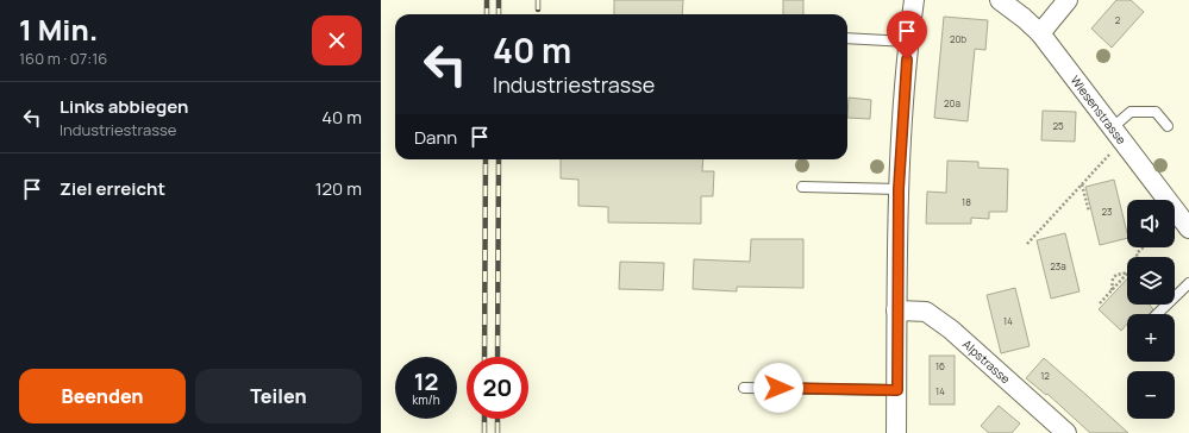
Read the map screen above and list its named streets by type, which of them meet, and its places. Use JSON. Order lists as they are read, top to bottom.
{
  "streets": {
    "street": ["Wiesenstrasse", "Alpstrasse"]
  },
  "house_numbers": [
    "2",
    "20b",
    "20a",
    "25",
    "18",
    "23",
    "23a",
    "14",
    "16",
    "12",
    "14"
  ],
  "page": {
    "heading": ["1 Min.", "160 m · 07:16"],
    "turn": ["40 m", "Industriestrasse"],
    "list": [
      {
        "name": "Links abbiegen",
        "note": "Industriestrasse",
        "value": "40 m"
      },
      {
        "name": "Ziel erreicht",
        "value": "120 m"
      }
    ],
    "then": "Dann",
    "map_buttons": ["+", "−"],
    "speed": "12 km/h",
    "limit": "20",
    "buttons": ["Beenden", "Teilen"]
  }
}
